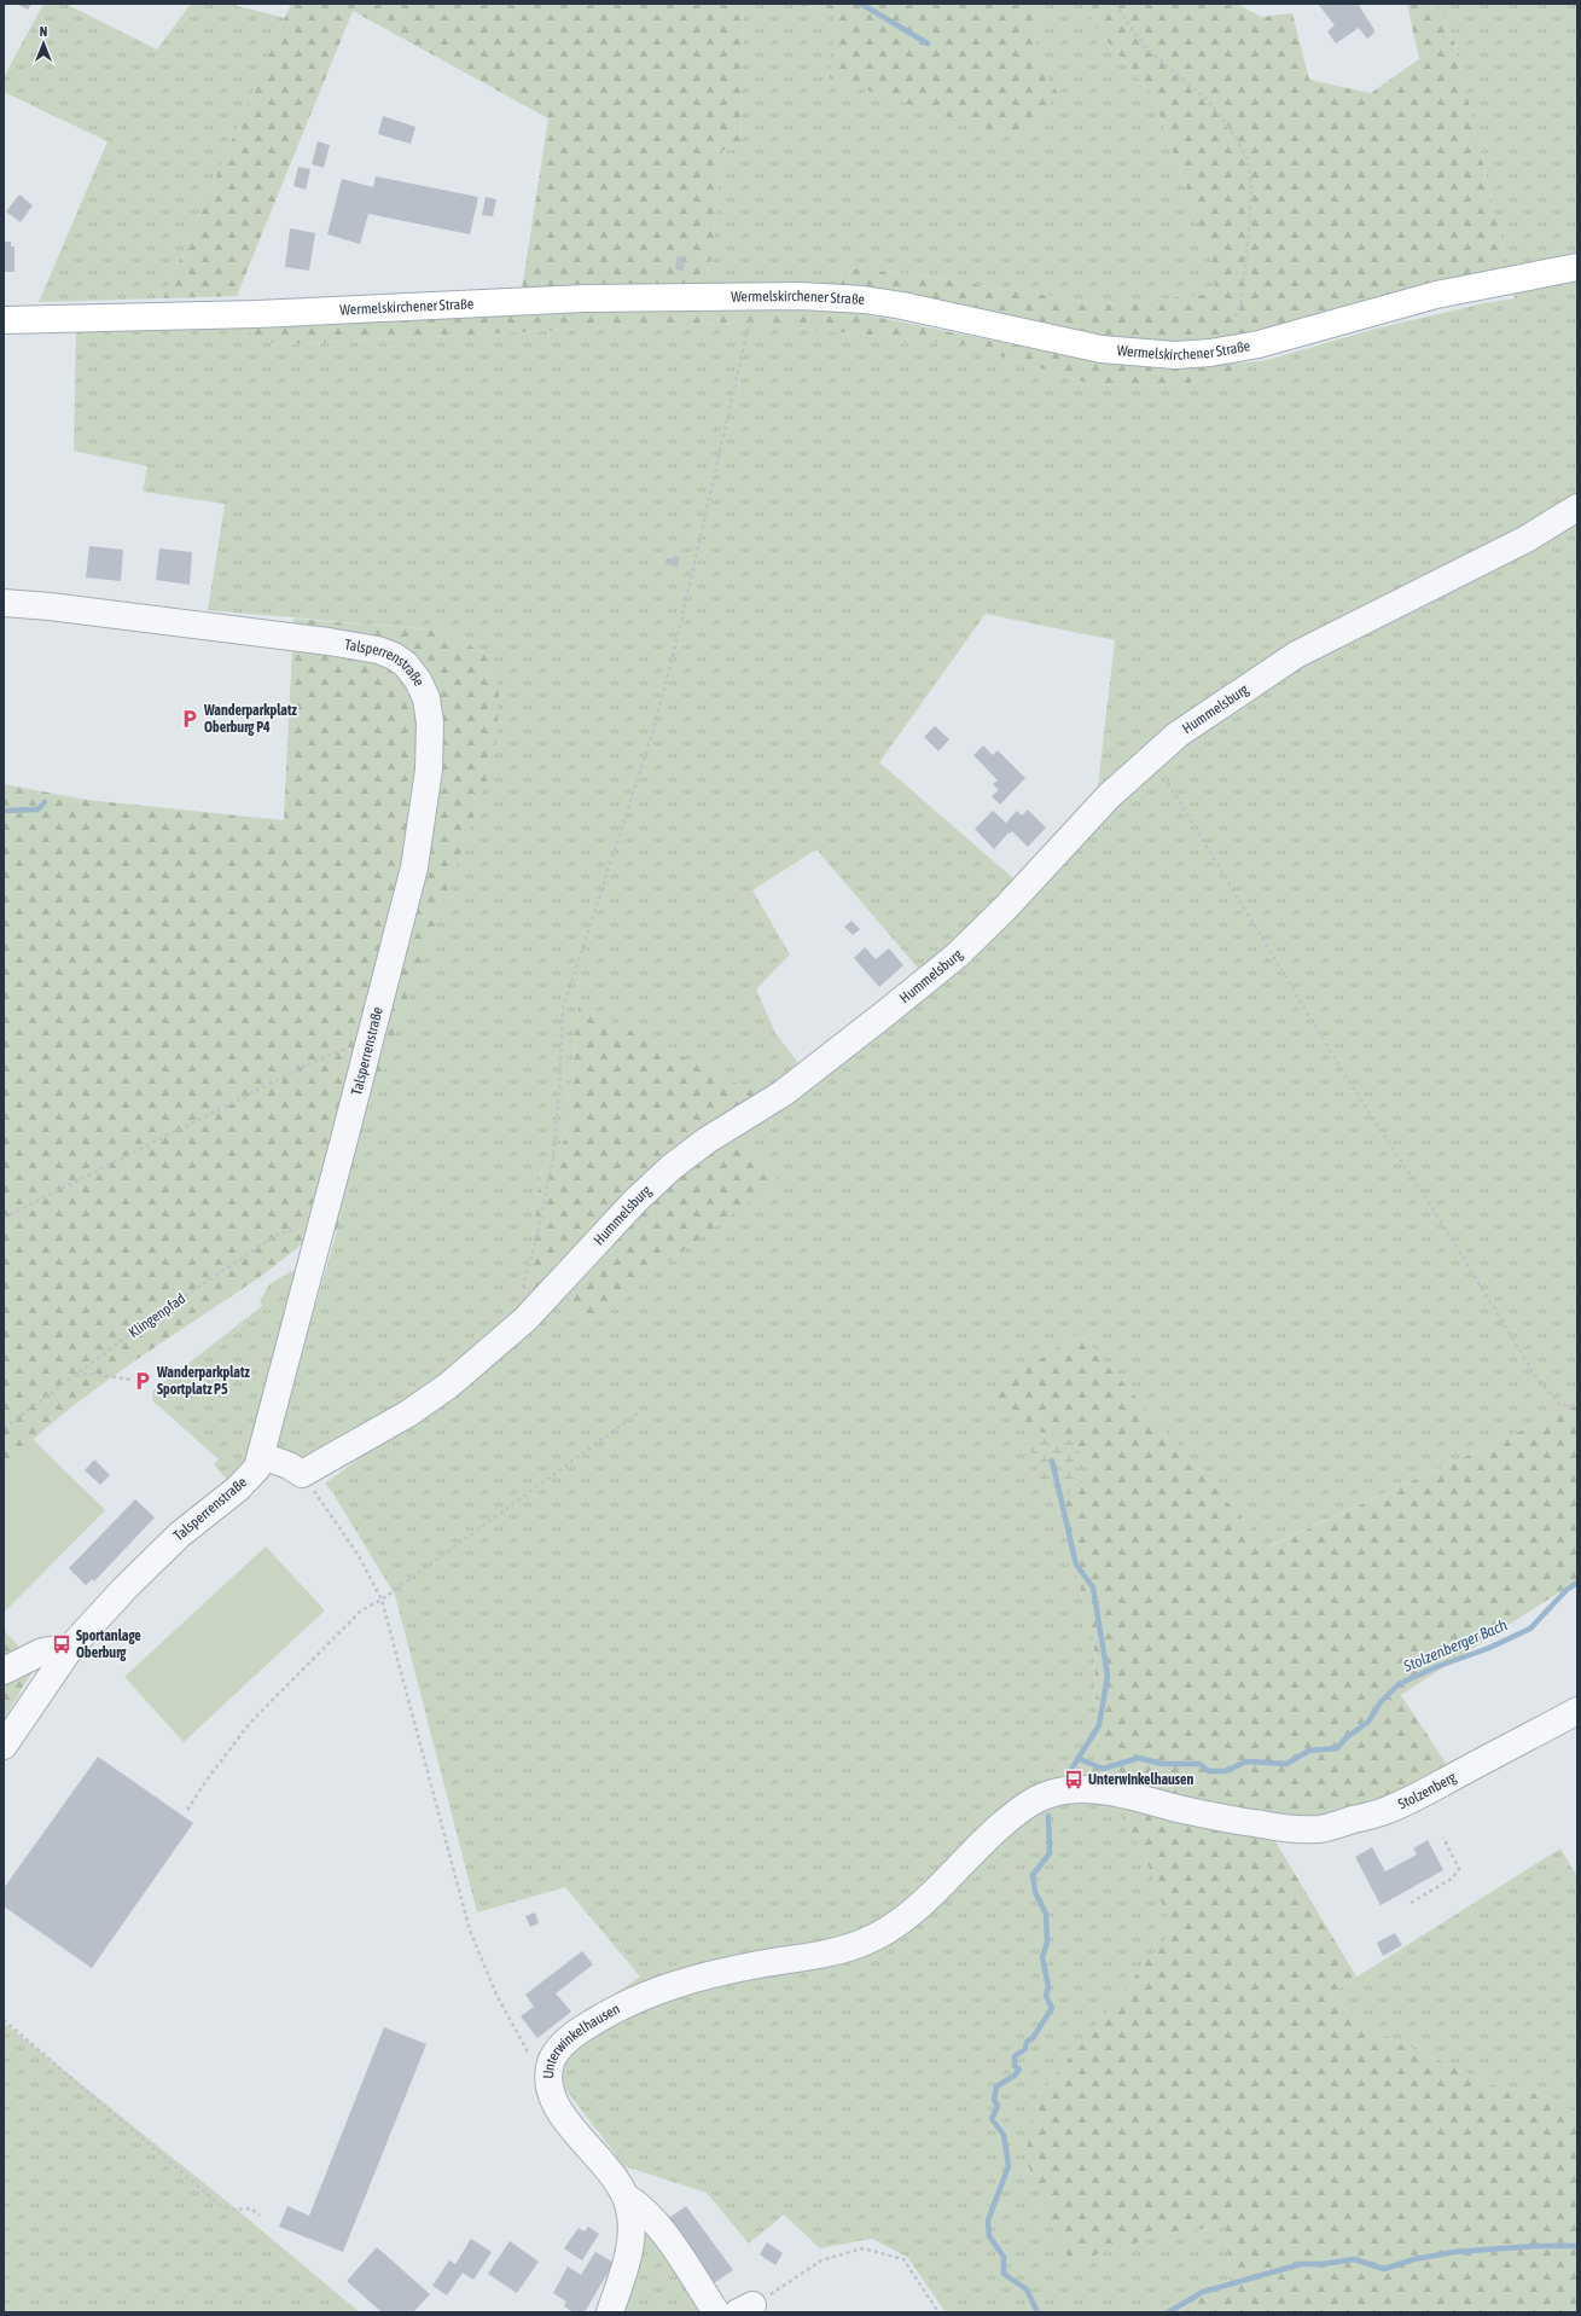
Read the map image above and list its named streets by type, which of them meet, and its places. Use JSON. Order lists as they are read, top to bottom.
{
  "streets": {
    "main road": ["Wermelskirchener Straße"],
    "street": [
      "Talsperrenstraße",
      "Hummelsburg",
      "Stolzenberg",
      "Unterwinkelhausen"
    ],
    "path": ["Klingenpfad"]
  },
  "crossings": [
    ["Talsperrenstraße", "Klingenpfad"],
    ["Stolzenberg", "Unterwinkelhausen"]
  ],
  "water": ["Stolzenberger Bach"],
  "places": {
    "parking": ["Wanderparkplatz Oberburg P4", "Wanderparkplatz Sportplatz P5"],
    "bus stop": ["Sportanlage Oberburg", "Unterwinkelhausen"]
  },
  "north": "top"
}
